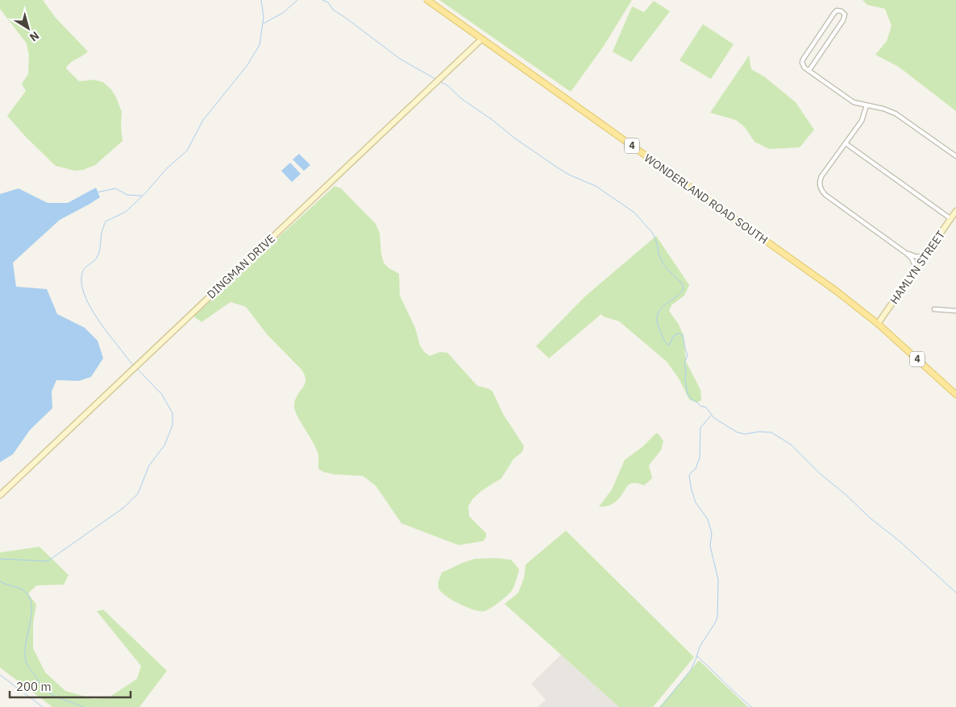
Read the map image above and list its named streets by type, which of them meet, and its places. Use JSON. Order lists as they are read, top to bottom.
{
  "streets": {
    "main road": ["4", "WONDERLAND ROAD SOUTH"],
    "street": ["DINGMAN DRIVE", "HAMLYN STREET"]
  },
  "crossings": [
    ["WONDERLAND ROAD SOUTH", "DINGMAN DRIVE"],
    ["WONDERLAND ROAD SOUTH", "HAMLYN STREET"]
  ],
  "scale_bar": "200 m",
  "north": "bottom right"
}
